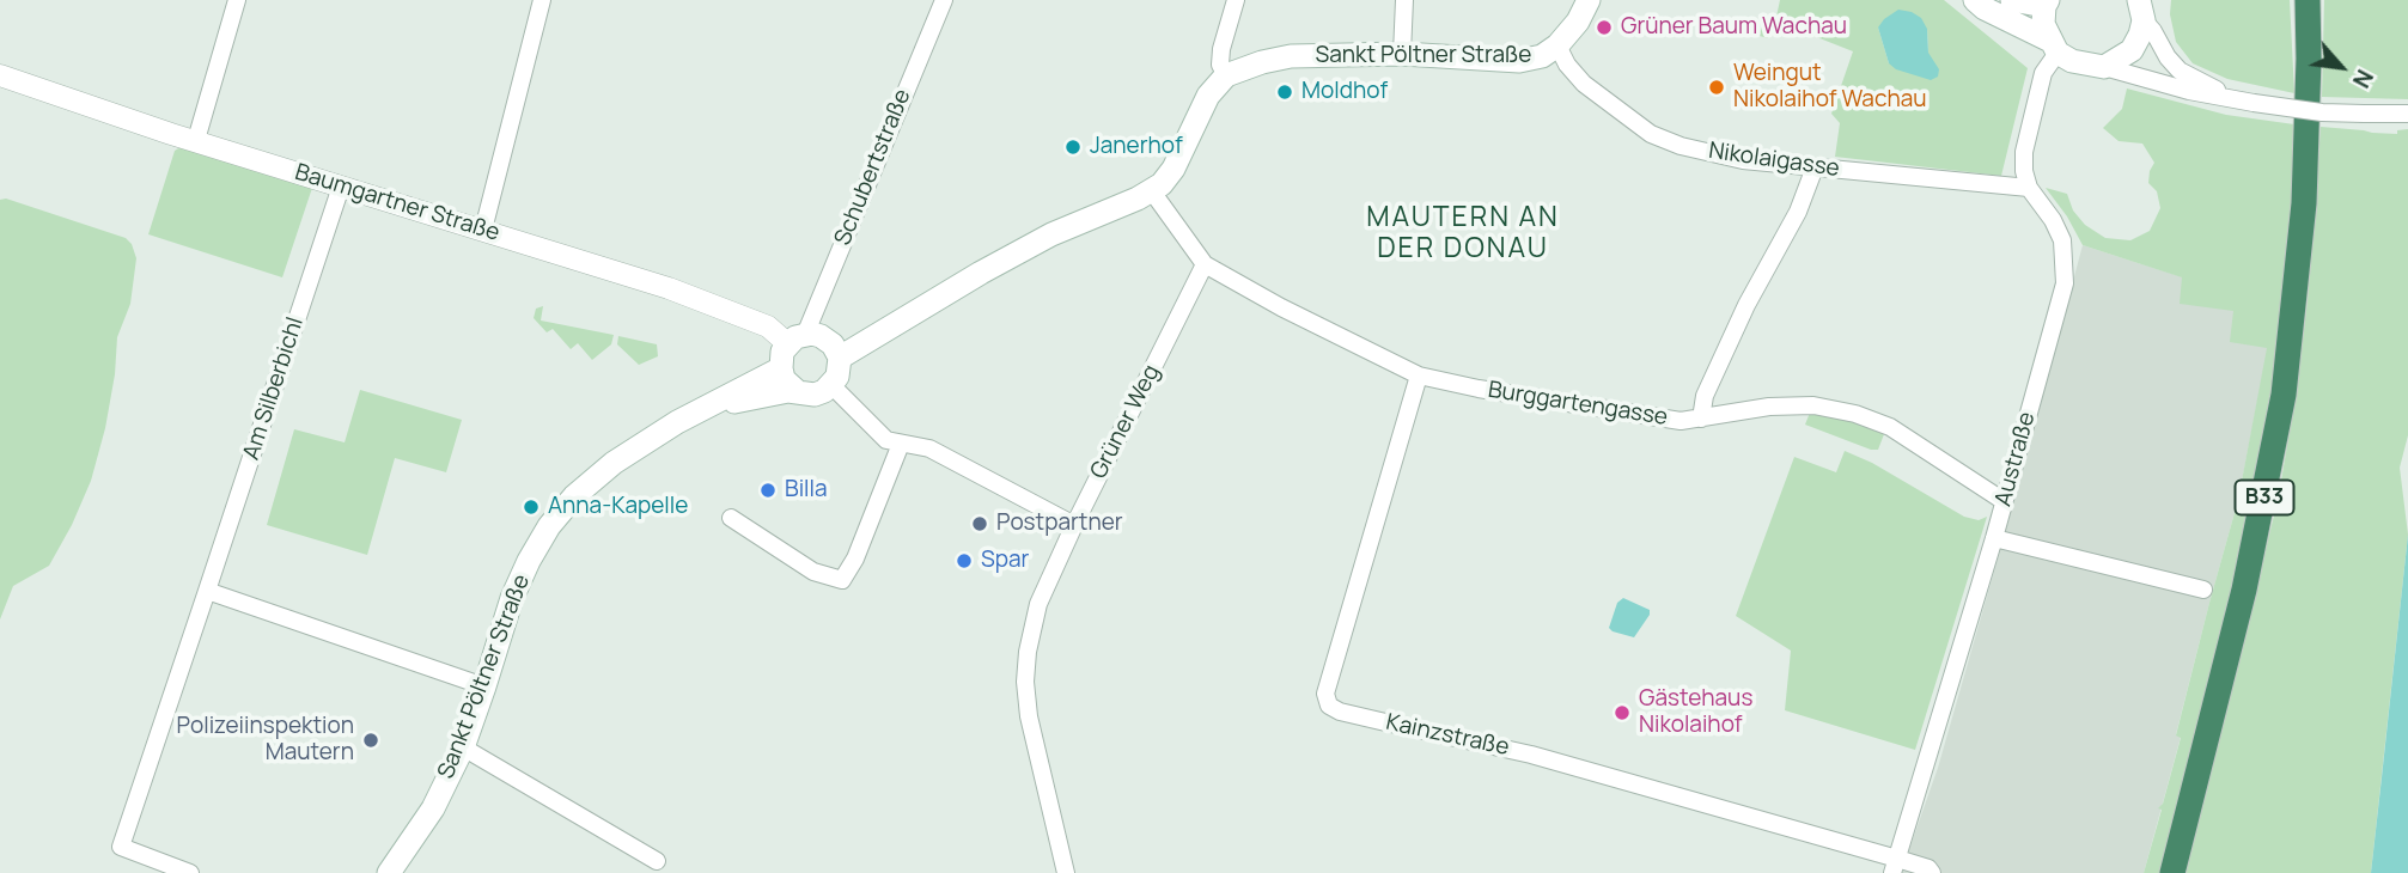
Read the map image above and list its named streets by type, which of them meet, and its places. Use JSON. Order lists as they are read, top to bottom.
{
  "streets": {
    "highway": ["B33"],
    "main road": ["Sankt Pöltner Straße"],
    "street": [
      "Nikolaigasse",
      "Schubertstraße",
      "Baumgartner Straße",
      "Am Silberbichl",
      "Burggartengasse",
      "Grüner Weg",
      "Austraße",
      "Kainzstraße"
    ]
  },
  "crossings": [
    ["Sankt Pöltner Straße", "Nikolaigasse"],
    ["Sankt Pöltner Straße", "Schubertstraße"],
    ["Sankt Pöltner Straße", "Baumgartner Straße"],
    ["Nikolaigasse", "Austraße"],
    ["Schubertstraße", "Baumgartner Straße"],
    ["Baumgartner Straße", "Am Silberbichl"],
    ["Burggartengasse", "Grüner Weg"],
    ["Burggartengasse", "Austraße"],
    ["Burggartengasse", "Kainzstraße"],
    ["Austraße", "Kainzstraße"]
  ],
  "districts": ["MAUTERN AN DER DONAU"],
  "places": [
    "Grüner Baum Wachau",
    "Weingut Nikolaihof Wachau",
    "Moldhof",
    "Janerhof",
    "Billa",
    "Anna-Kapelle",
    "Postpartner",
    "Spar",
    "Gästehaus Nikolaihof",
    "Polizeiinspektion Mautern"
  ],
  "north": "bottom right"
}
